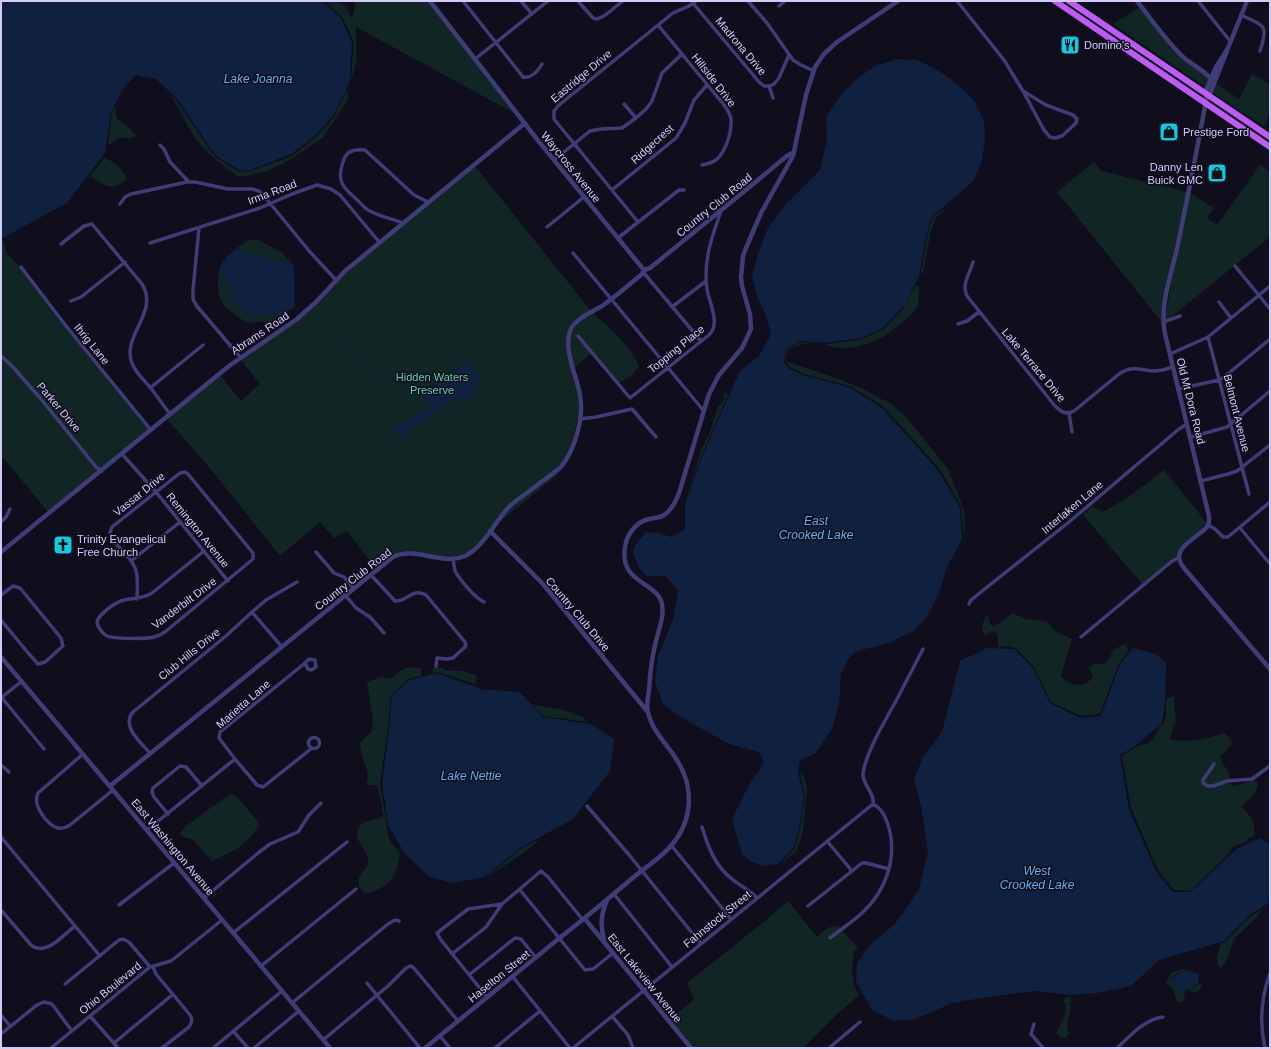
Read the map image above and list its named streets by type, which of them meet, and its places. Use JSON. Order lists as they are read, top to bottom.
{
  "streets": {
    "street": [
      "Madrona Drive",
      "Eastridge Drive",
      "Hillside Drive",
      "Ridgecrest",
      "Waycross Avenue",
      "Irma Road",
      "Country Club Road",
      "Abrams Road",
      "Ihrig Lane",
      "Topping Place",
      "Lake Terrace Drive",
      "Old Mt Dora Road",
      "Parker Drive",
      "Belmont Avenue",
      "Vassar Drive",
      "Interlaken Lane",
      "Remington Avenue",
      "Vanderbilt Drive",
      "Country Club Drive",
      "Club Hills Drive",
      "Marietta Lane",
      "East Washington Avenue",
      "Fahnstock Street",
      "Haselton Street",
      "East Lakeview Avenue",
      "Ohio Boulevard"
    ]
  },
  "crossings": [
    ["Madrona Drive", "Eastridge Drive"],
    ["Eastridge Drive", "Hillside Drive"],
    ["Eastridge Drive", "Ridgecrest"],
    ["Hillside Drive", "Ridgecrest"],
    ["Waycross Avenue", "Country Club Road"],
    ["Waycross Avenue", "Abrams Road"],
    ["Waycross Avenue", "Topping Place"],
    ["Irma Road", "Abrams Road"],
    ["Country Club Road", "Topping Place"],
    ["Country Club Road", "Country Club Drive"],
    ["Country Club Road", "Club Hills Drive"],
    ["Country Club Road", "East Washington Avenue"],
    ["Abrams Road", "Ihrig Lane"],
    ["Abrams Road", "Parker Drive"],
    ["Abrams Road", "Remington Avenue"],
    ["Lake Terrace Drive", "Old Mt Dora Road"],
    ["Old Mt Dora Road", "Interlaken Lane"],
    ["Vassar Drive", "Remington Avenue"],
    ["Vassar Drive", "Vanderbilt Drive"],
    ["Remington Avenue", "Vanderbilt Drive"],
    ["Country Club Drive", "Haselton Street"],
    ["East Washington Avenue", "Ohio Boulevard"],
    ["Fahnstock Street", "East Lakeview Avenue"],
    ["Haselton Street", "East Lakeview Avenue"]
  ],
  "water": [
    "Lake Joanna",
    "East Crooked Lake",
    "Lake Nettie",
    "West Crooked Lake"
  ],
  "parks": ["Hidden Waters Preserve"],
  "places": {
    "restaurant": ["Domino's"],
    "shop": ["Prestige Ford", "Danny Len Buick GMC"],
    "church": ["Trinity Evangelical Free Church"]
  }
}
